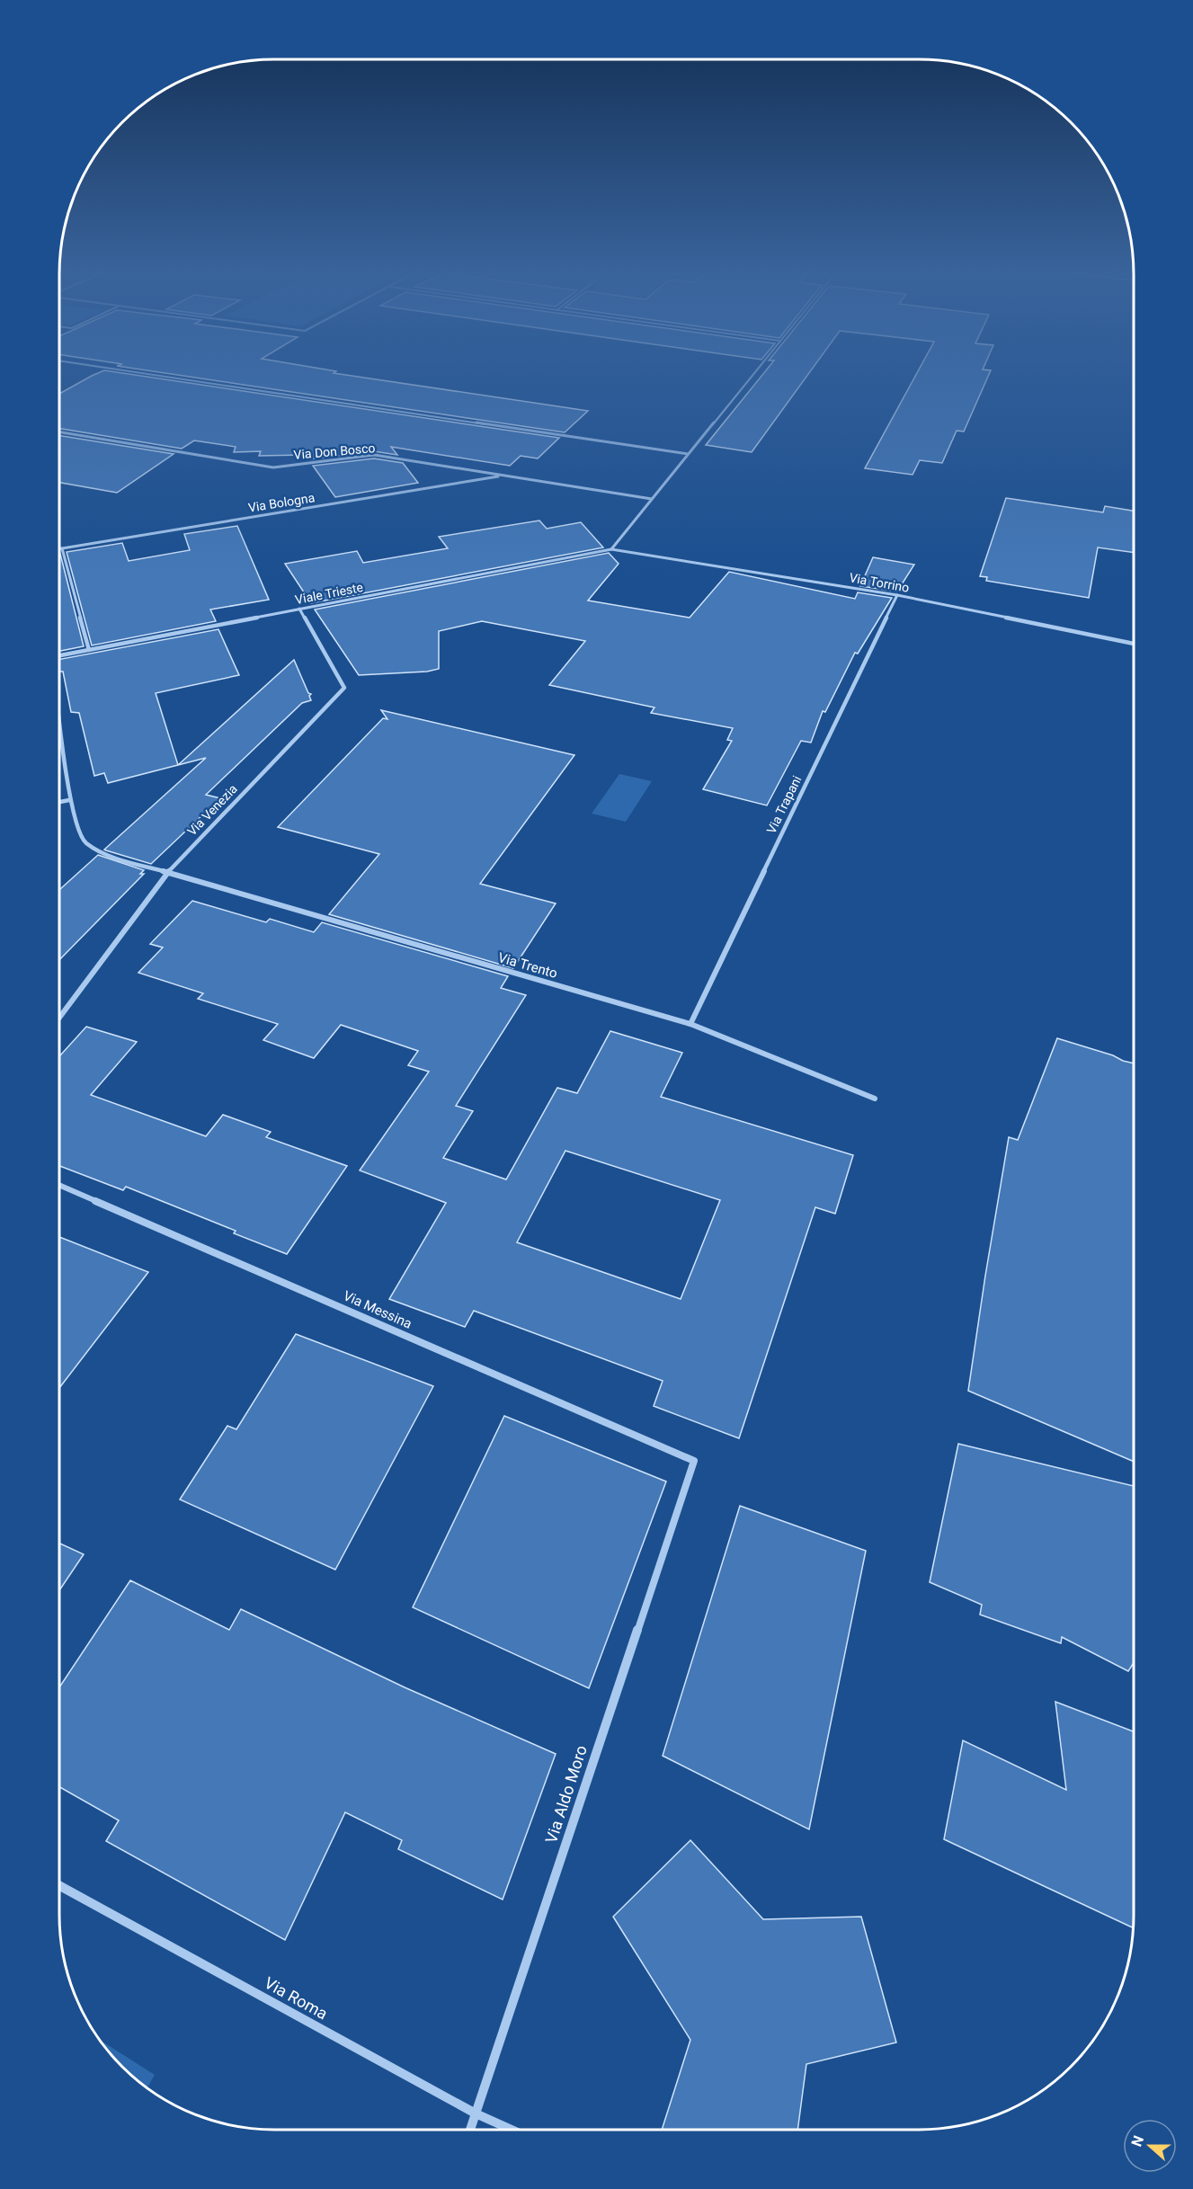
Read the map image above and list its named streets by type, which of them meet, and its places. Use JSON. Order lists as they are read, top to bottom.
{
  "streets": {
    "street": [
      "Via Don Bosco",
      "Via Bologna",
      "Via Torrino",
      "Viale Trieste",
      "Via Trapani",
      "Via Venezia",
      "Via Trento",
      "Via Messina",
      "Via Aldo Moro",
      "Via Roma"
    ]
  },
  "crossings": [
    ["Via Don Bosco", "Via Bologna"],
    ["Via Torrino", "Viale Trieste"],
    ["Via Torrino", "Via Trapani"],
    ["Viale Trieste", "Via Venezia"],
    ["Via Trapani", "Via Trento"],
    ["Via Venezia", "Via Trento"],
    ["Via Messina", "Via Aldo Moro"],
    ["Via Aldo Moro", "Via Roma"]
  ],
  "north": "left"
}
